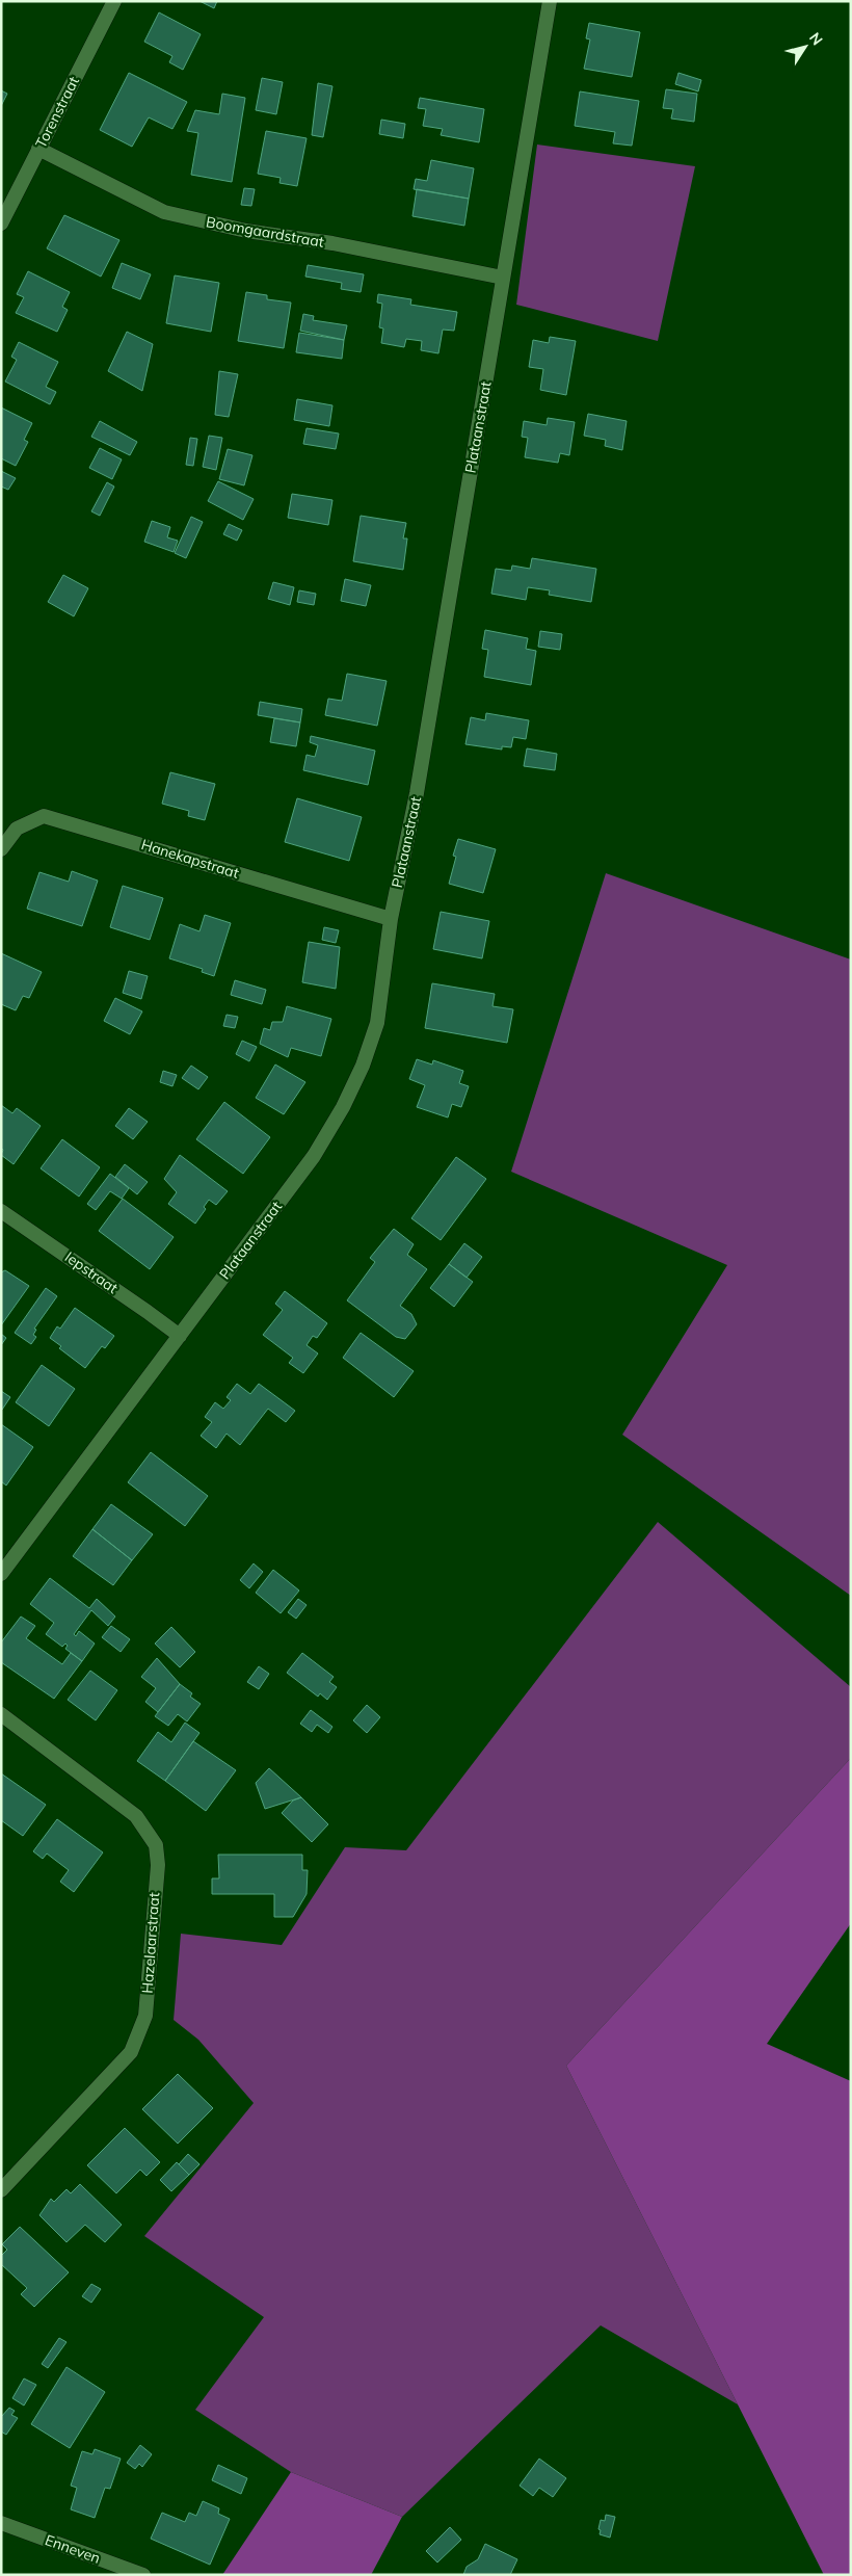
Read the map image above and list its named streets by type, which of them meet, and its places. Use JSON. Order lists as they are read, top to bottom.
{
  "streets": {
    "street": [
      "Torenstraat",
      "Boomgaardstraat",
      "Plataanstraat",
      "Hanekapstraat",
      "Iepstraat",
      "Hazelaarstraat",
      "Enneven"
    ]
  },
  "crossings": [
    ["Torenstraat", "Boomgaardstraat"],
    ["Boomgaardstraat", "Plataanstraat"],
    ["Plataanstraat", "Hanekapstraat"],
    ["Plataanstraat", "Iepstraat"]
  ],
  "north": "top right"
}
